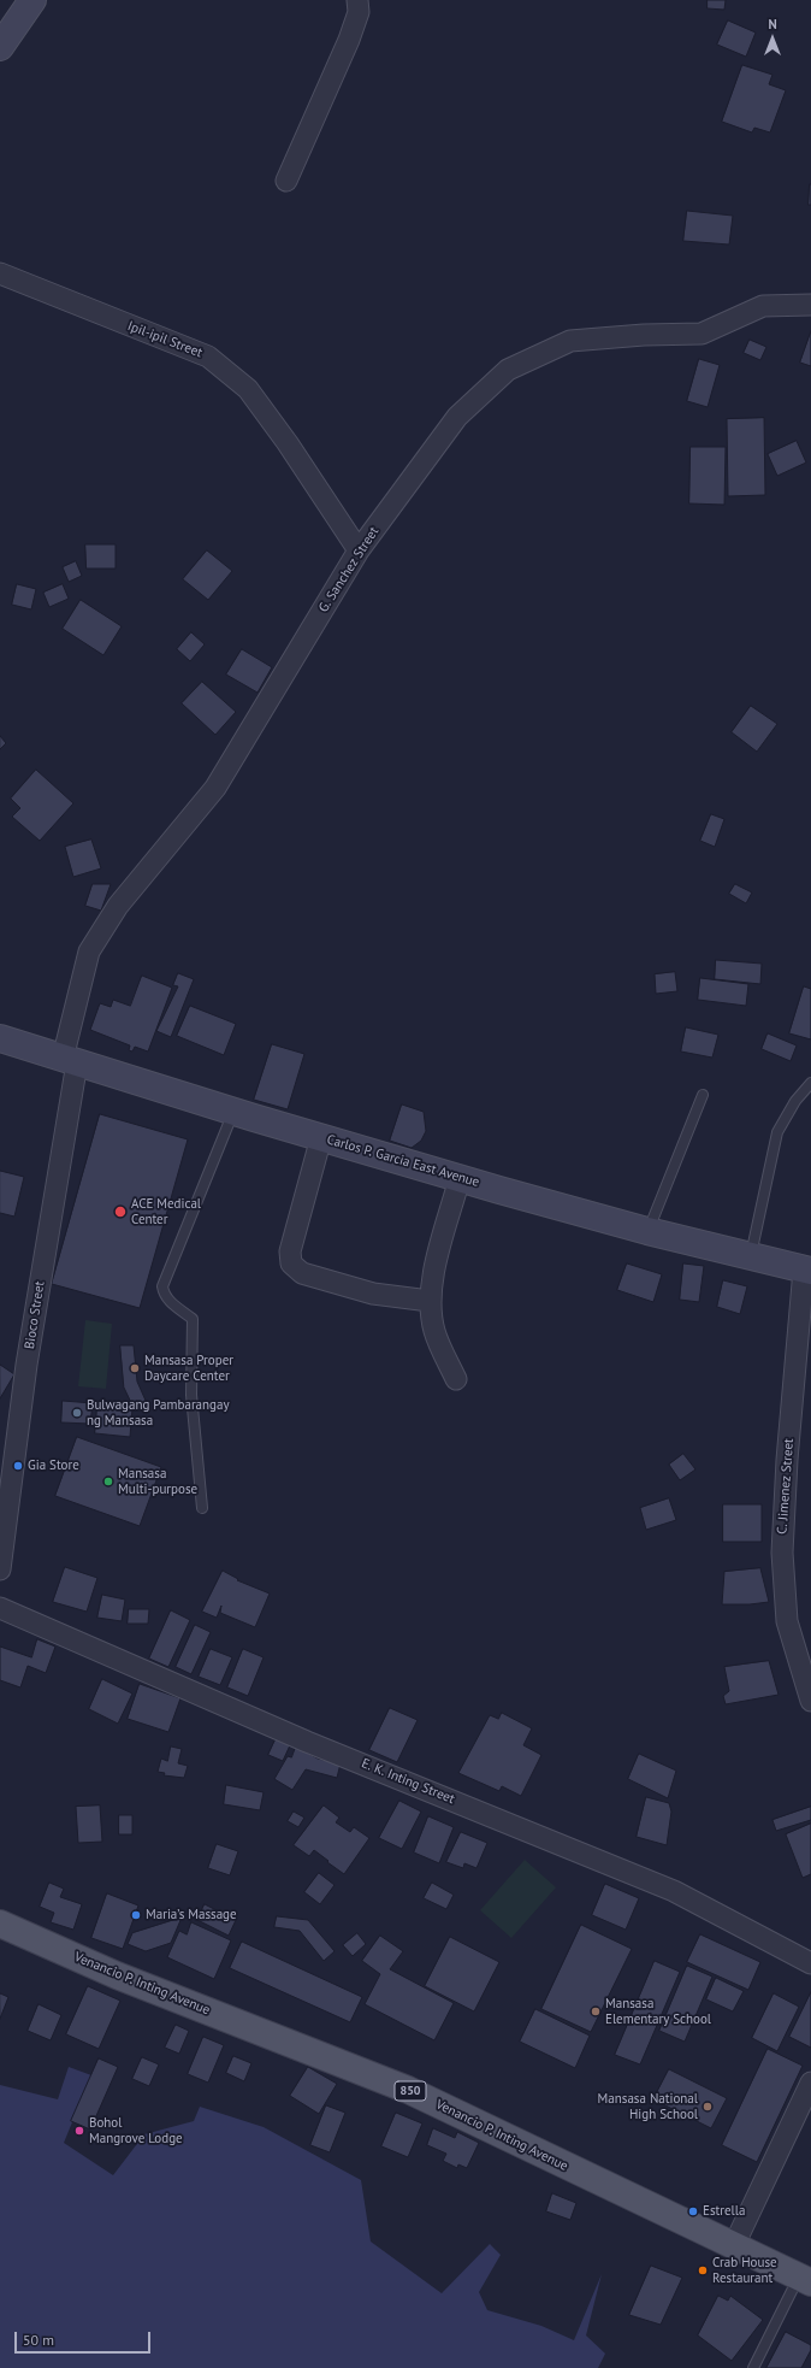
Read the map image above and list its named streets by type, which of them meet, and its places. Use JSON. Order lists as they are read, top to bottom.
{
  "streets": {
    "main road": ["Carlos P. Garcia East Avenue", "Venancio P. Inting Avenue", "850"],
    "street": [
      "Ipil-ipil Street",
      "G. Sanchez Street",
      "Bioco Street",
      "C. Jimenez Street",
      "E. K. Inting Street"
    ]
  },
  "crossings": [
    ["Ipil-ipil Street", "G. Sanchez Street"],
    ["G. Sanchez Street", "Carlos P. Garcia East Avenue"],
    ["G. Sanchez Street", "Bioco Street"],
    ["Carlos P. Garcia East Avenue", "Bioco Street"],
    ["Carlos P. Garcia East Avenue", "C. Jimenez Street"]
  ],
  "places": [
    "ACE Medical Center",
    "Mansasa Proper Daycare Center",
    "Bulwagang Pambarangay ng Mansasa",
    "Gia Store",
    "Mansasa Multi-purpose",
    "Maria’s Massage",
    "Mansasa Elementary School",
    "Mansasa National High School",
    "Bohol Mangrove Lodge",
    "Estrella",
    "Crab House Restaurant"
  ],
  "scale_bar": "50 m",
  "north": "top"
}
